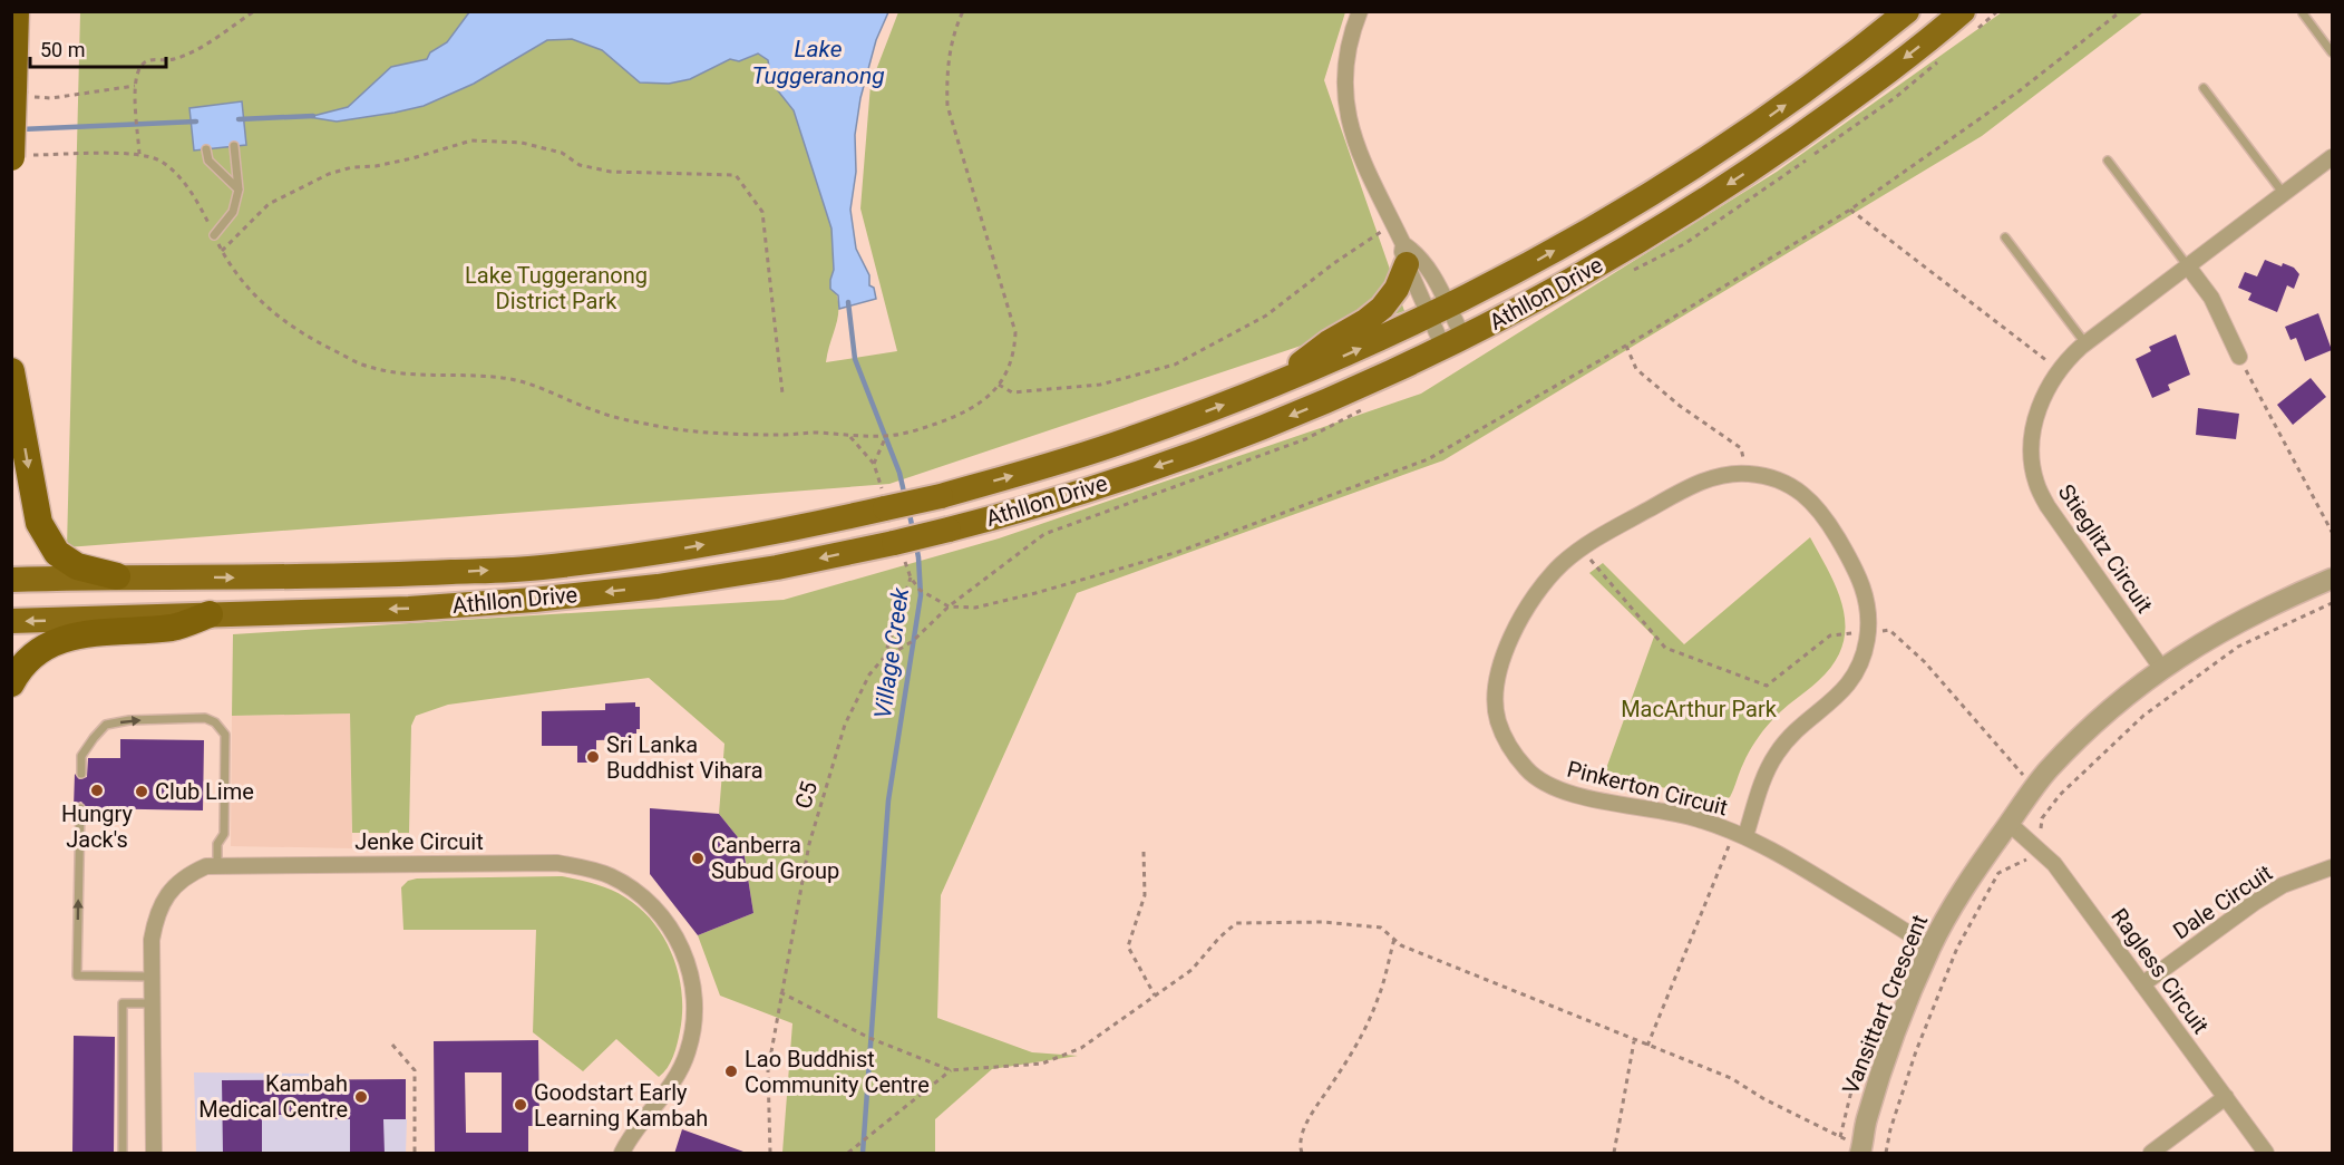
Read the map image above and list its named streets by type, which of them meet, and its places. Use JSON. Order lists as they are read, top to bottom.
{
  "streets": {
    "main road": ["Athllon Drive"],
    "street": [
      "Stieglitz Circuit",
      "Pinkerton Circuit",
      "Jenke Circuit",
      "Dale Circuit",
      "Ragless Circuit",
      "Vansittart Crescent"
    ],
    "path": ["C5"]
  },
  "crossings": [
    ["Stieglitz Circuit", "Vansittart Crescent"],
    ["Pinkerton Circuit", "Vansittart Crescent"],
    ["Dale Circuit", "Ragless Circuit"],
    ["Ragless Circuit", "Vansittart Crescent"]
  ],
  "water": ["Lake Tuggeranong", "Village Creek"],
  "parks": ["Lake Tuggeranong District Park", "MacArthur Park"],
  "places": [
    "Sri Lanka Buddhist Vihara",
    "Hungry Jack's",
    "Club Lime",
    "Canberra Subud Group",
    "Lao Buddhist Community Centre",
    "Kambah Medical Centre",
    "Goodstart Early Learning Kambah"
  ],
  "scale_bar": "50 m"
}
